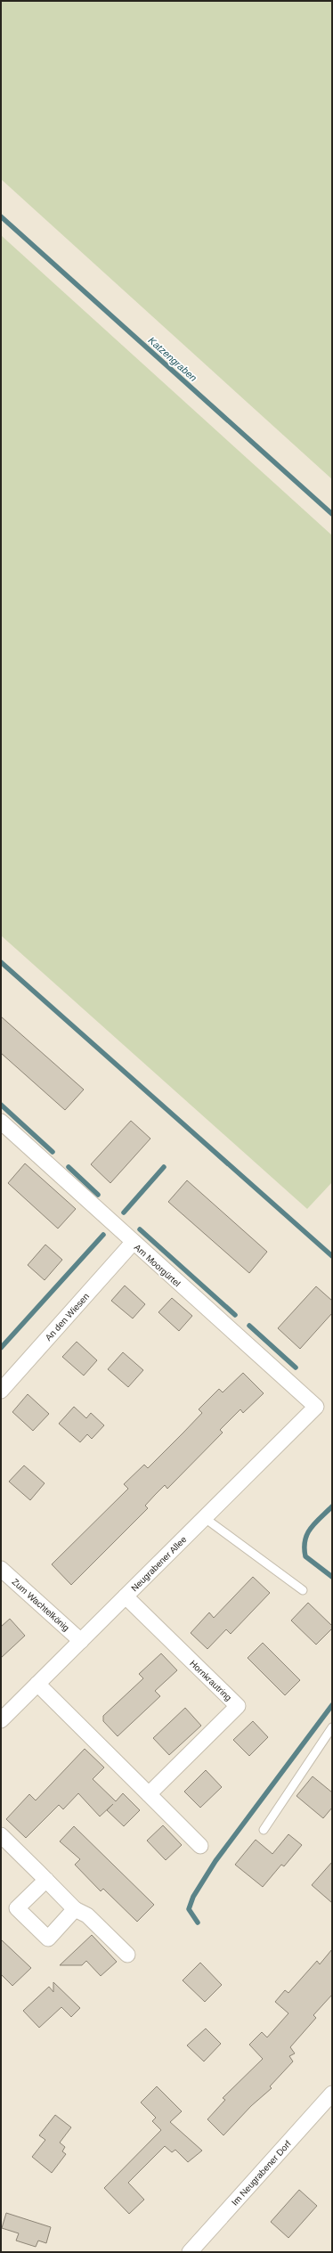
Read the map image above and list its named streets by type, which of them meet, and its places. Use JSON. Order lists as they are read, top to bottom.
{
  "streets": {
    "street": [
      "Am Moorgürtel",
      "An den Wiesen",
      "Neugrabener Allee",
      "Zum Wachtelkönig",
      "Hornkrautring",
      "Im Neugrabener Dorf"
    ]
  },
  "crossings": [
    ["Am Moorgürtel", "An den Wiesen"],
    ["Am Moorgürtel", "Neugrabener Allee"],
    ["Neugrabener Allee", "Zum Wachtelkönig"],
    ["Neugrabener Allee", "Hornkrautring"]
  ],
  "water": ["Katzengraben"]
}
